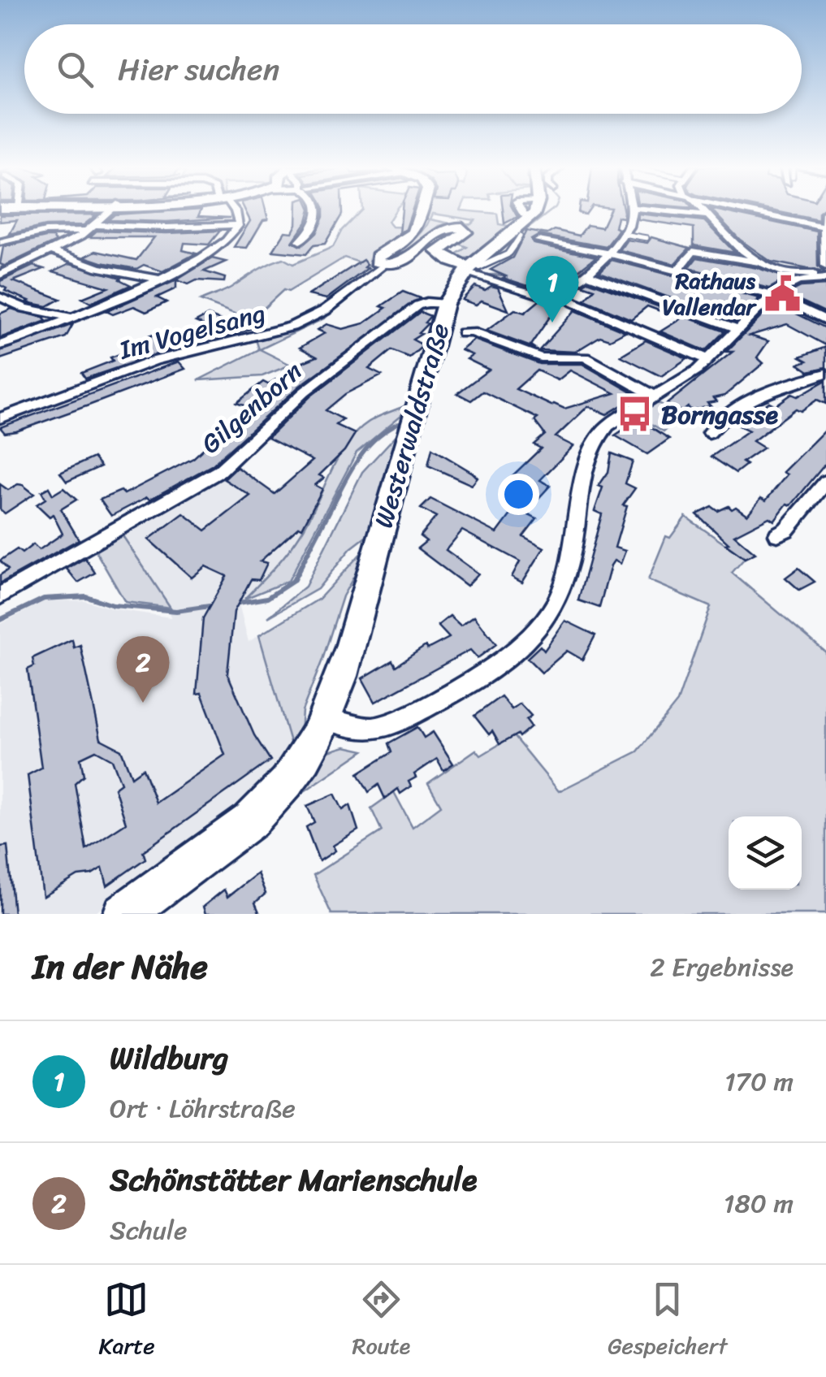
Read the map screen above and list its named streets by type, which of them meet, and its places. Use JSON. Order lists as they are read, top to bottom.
{
  "streets": {
    "street": ["Im Vogelsang", "Gilgenborn", "Westerwaldstraße"]
  },
  "crossings": [
    ["Gilgenborn", "Westerwaldstraße"]
  ],
  "places": {
    "public building": ["Rathaus Vallendar"],
    "bus stop": ["Borngasse"]
  },
  "page": {
    "search": "Hier suchen",
    "pins": ["1", "2"],
    "heading": ["In der Nähe", "2 Ergebnisse"],
    "list": [
      {
        "mark": "1",
        "name": "Wildburg",
        "note": "Ort · Löhrstraße",
        "value": "170 m"
      },
      {
        "mark": "2",
        "name": "Schönstätter Marienschule",
        "note": "Schule",
        "value": "180 m"
      }
    ],
    "nav": ["Karte", "Route", "Gespeichert"]
  }
}
